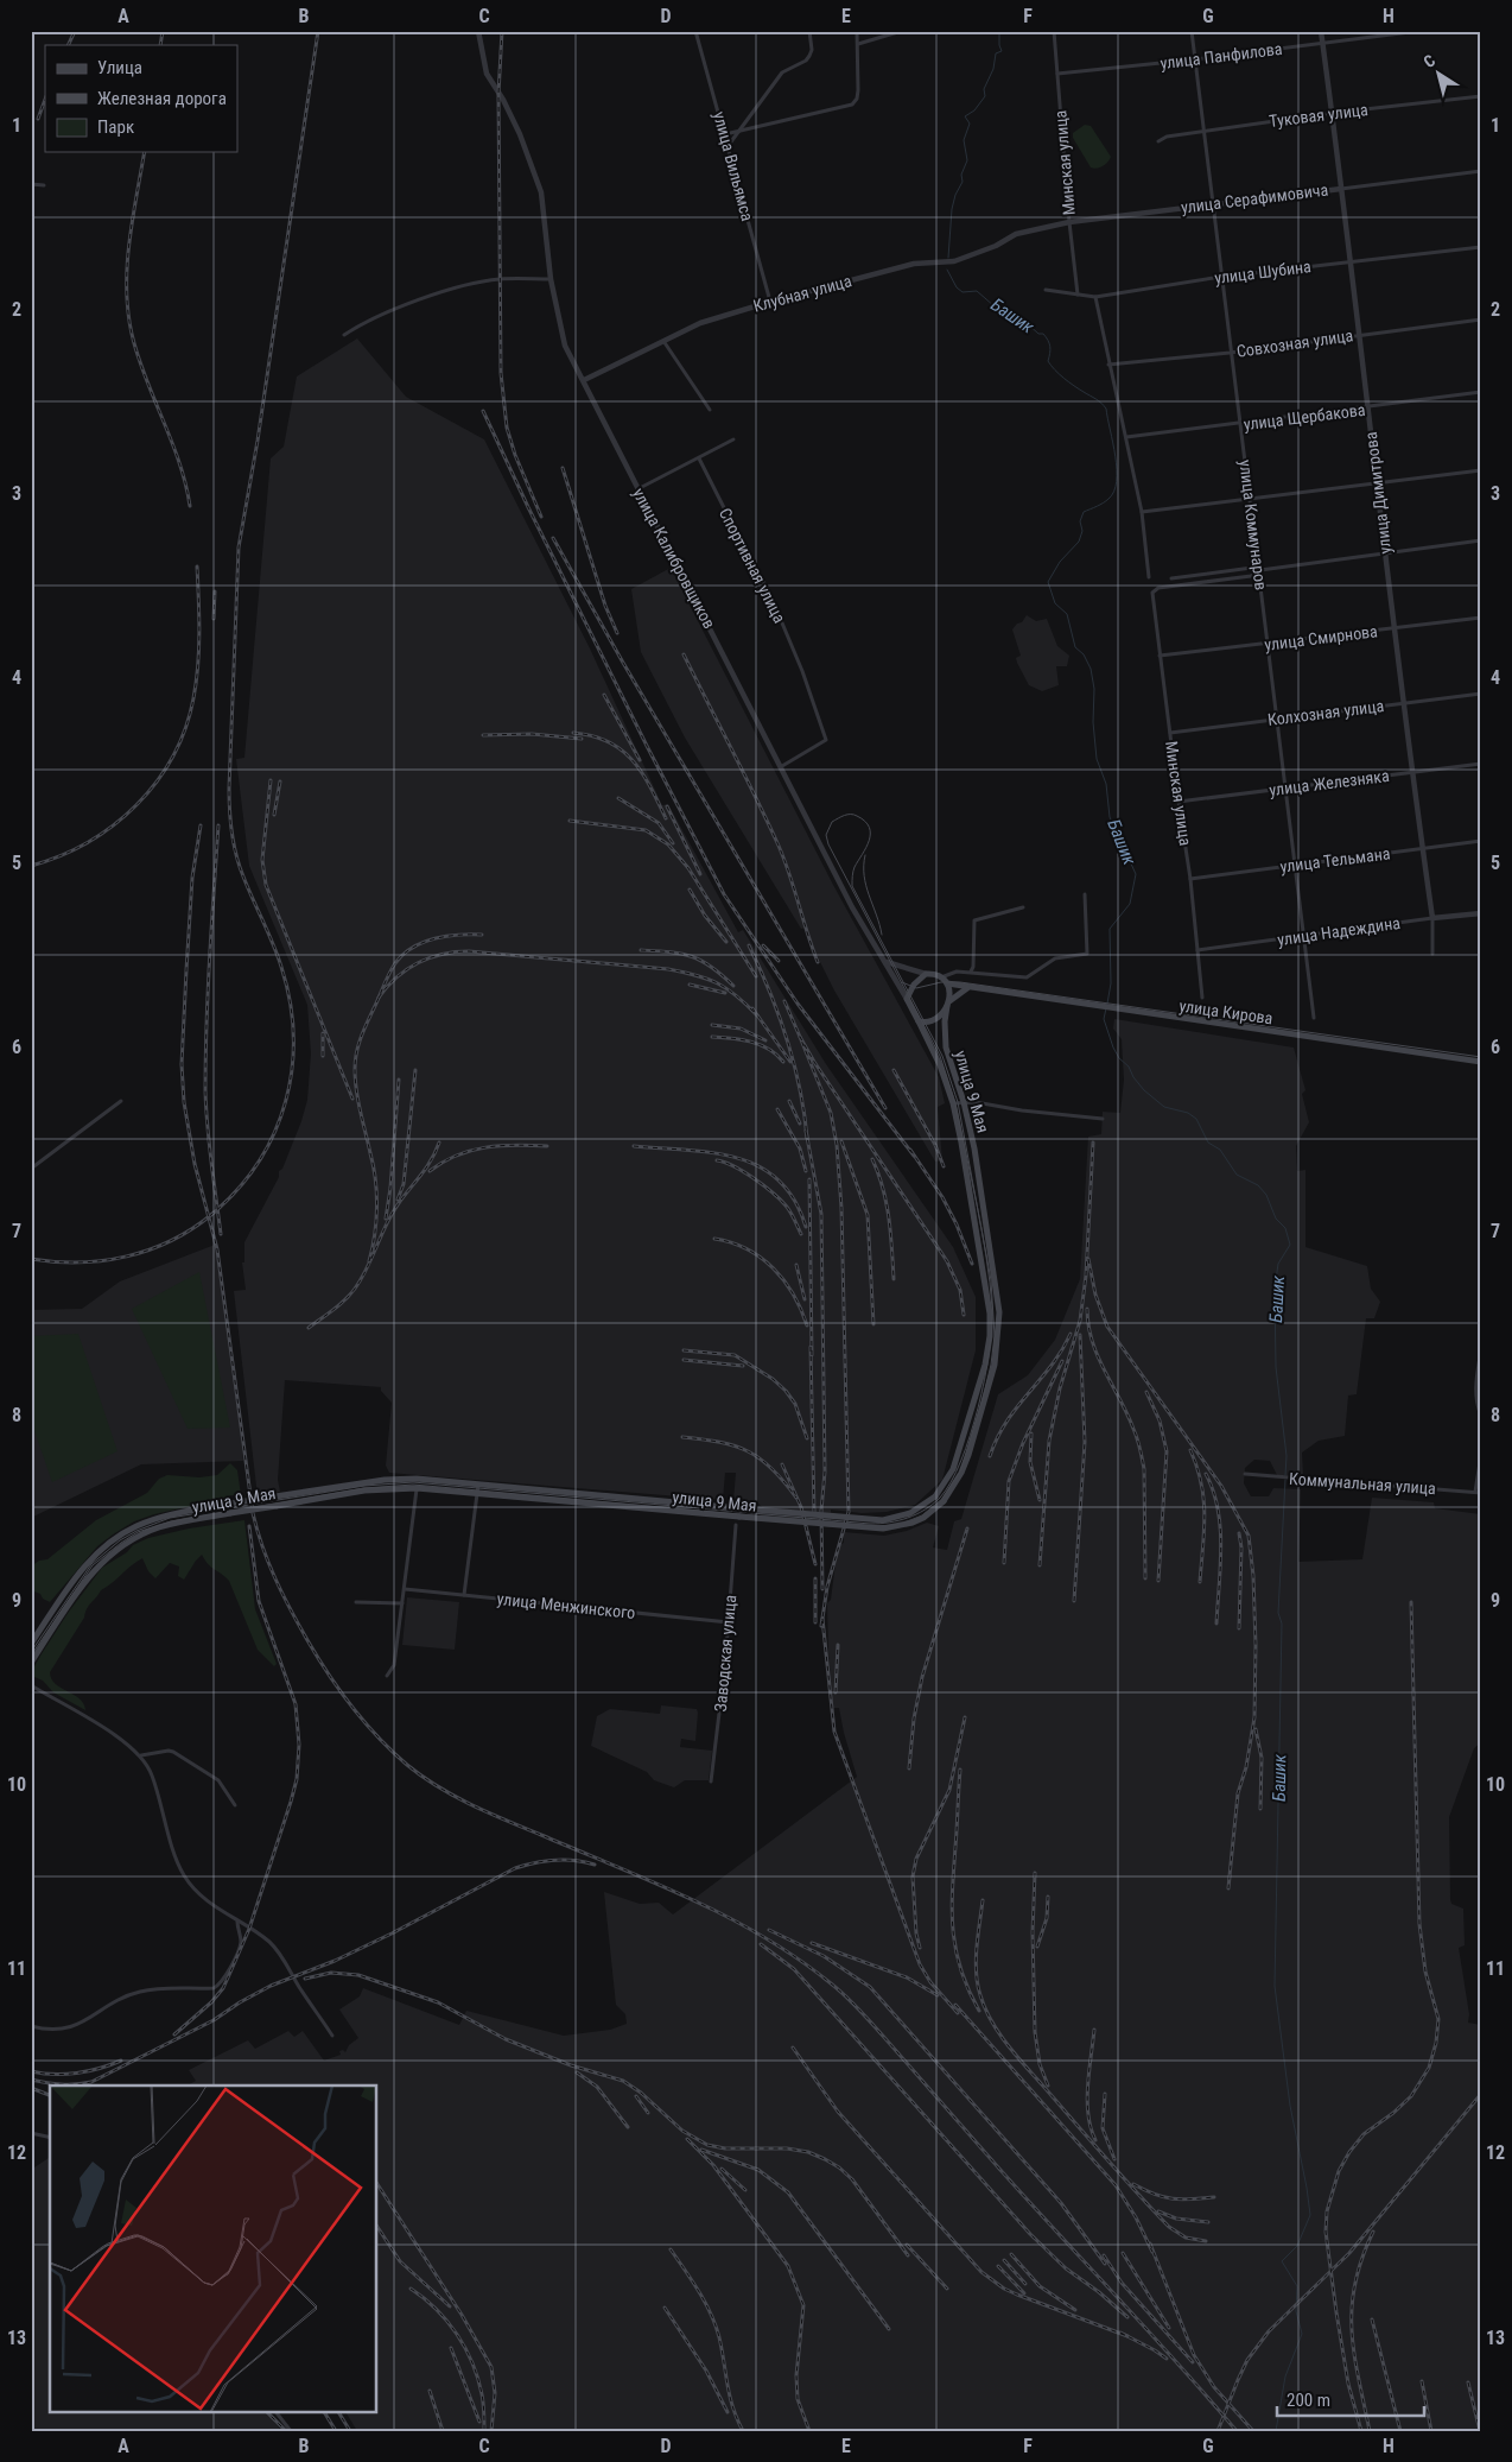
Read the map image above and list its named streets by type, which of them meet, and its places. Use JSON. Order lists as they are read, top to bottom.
{
  "streets": {
    "main road": ["улица Кирова", "улица 9 Мая"],
    "street": [
      "улица Панфилова",
      "Туковая улица",
      "Минская улица",
      "улица Вильямса",
      "улица Серафимовича",
      "улица Шубина",
      "Клубная улица",
      "Совхозная улица",
      "улица Щербакова",
      "улица Димитрова",
      "улица Коммунаров",
      "улица Калибровщиков",
      "Спортивная улица",
      "улица Смирнова",
      "Колхозная улица",
      "улица Железняка",
      "улица Тельмана",
      "улица Надеждина",
      "Коммунальная улица",
      "улица Менжинского",
      "Заводская улица"
    ]
  },
  "crossings": [
    ["улица Панфилова", "Минская улица"],
    ["улица Панфилова", "улица Димитрова"],
    ["улица Панфилова", "улица Коммунаров"],
    ["Туковая улица", "улица Димитрова"],
    ["Туковая улица", "улица Коммунаров"],
    ["Минская улица", "улица Серафимовича"],
    ["Минская улица", "улица Шубина"],
    ["Минская улица", "улица Смирнова"],
    ["Минская улица", "Колхозная улица"],
    ["Минская улица", "улица Железняка"],
    ["Минская улица", "улица Тельмана"],
    ["Минская улица", "улица Надеждина"],
    ["улица Вильямса", "Клубная улица"],
    ["улица Серафимовича", "Клубная улица"],
    ["улица Серафимовича", "улица Димитрова"],
    ["улица Серафимовича", "улица Коммунаров"],
    ["улица Шубина", "улица Димитрова"],
    ["улица Шубина", "улица Коммунаров"],
    ["Клубная улица", "улица Калибровщиков"],
    ["Совхозная улица", "улица Димитрова"],
    ["Совхозная улица", "улица Коммунаров"],
    ["улица Щербакова", "улица Димитрова"],
    ["улица Щербакова", "улица Коммунаров"],
    ["улица Димитрова", "улица Смирнова"],
    ["улица Димитрова", "Колхозная улица"],
    ["улица Димитрова", "улица Железняка"],
    ["улица Димитрова", "улица Тельмана"],
    ["улица Димитрова", "улица Надеждина"],
    ["улица Коммунаров", "улица Смирнова"],
    ["улица Коммунаров", "Колхозная улица"],
    ["улица Коммунаров", "улица Железняка"],
    ["улица Коммунаров", "улица Тельмана"],
    ["улица Коммунаров", "улица Надеждина"],
    ["улица Калибровщиков", "Спортивная улица"],
    ["улица Калибровщиков", "улица Кирова"],
    ["улица Калибровщиков", "улица 9 Мая"],
    ["улица Кирова", "улица 9 Мая"],
    ["улица Менжинского", "Заводская улица"]
  ],
  "water": ["Башик"],
  "legend": ["Улица", "Железная дорога", "Парк"],
  "scale_bar": "200 m",
  "north": "top left",
  "grid": {
    "columns": [
      "A",
      "B",
      "C",
      "D",
      "E",
      "F",
      "G",
      "H"
    ],
    "rows": [
      "1",
      "2",
      "3",
      "4",
      "5",
      "6",
      "7",
      "8",
      "9",
      "10",
      "11",
      "12",
      "13"
    ]
  }
}
